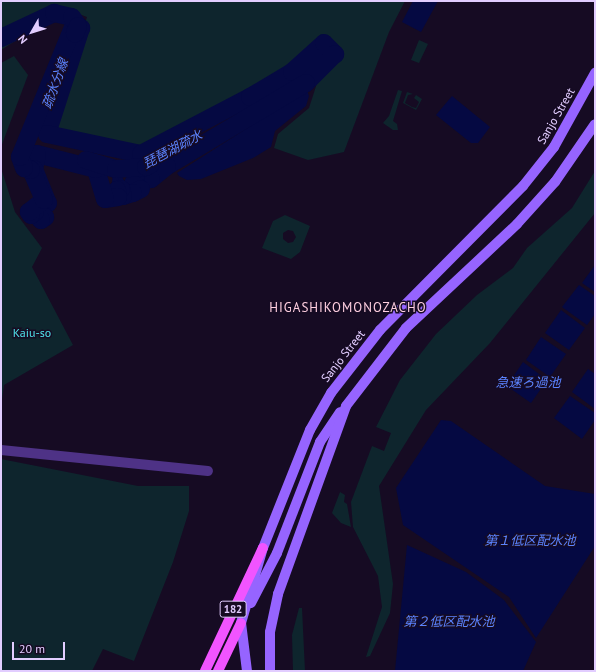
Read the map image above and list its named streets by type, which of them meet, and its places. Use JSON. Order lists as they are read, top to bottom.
{
  "streets": {
    "main road": ["Sanjo Street", "182"]
  },
  "crossings": [
    ["Sanjo Street", "182"]
  ],
  "districts": ["HIGASHIKOMONOZACHO"],
  "water": [
    "疏水分線",
    "琵琶湖疏水",
    "急速ろ過池",
    "第１低区配水池",
    "第２低区配水池"
  ],
  "parks": ["Kaiu-so"],
  "scale_bar": "20 m",
  "north": "bottom left"
}
